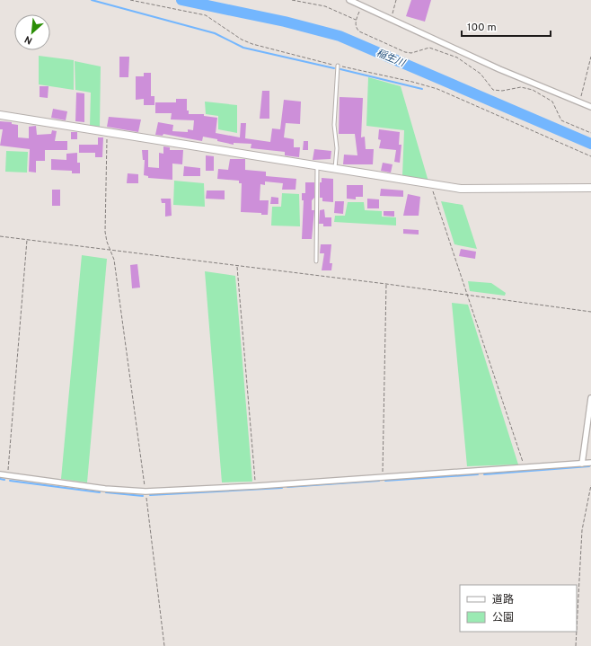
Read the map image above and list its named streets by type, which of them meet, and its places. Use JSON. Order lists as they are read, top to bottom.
{
  "water": ["稲生川"],
  "legend": ["道路", "公園"],
  "scale_bar": "100 m",
  "north": "bottom left"
}
